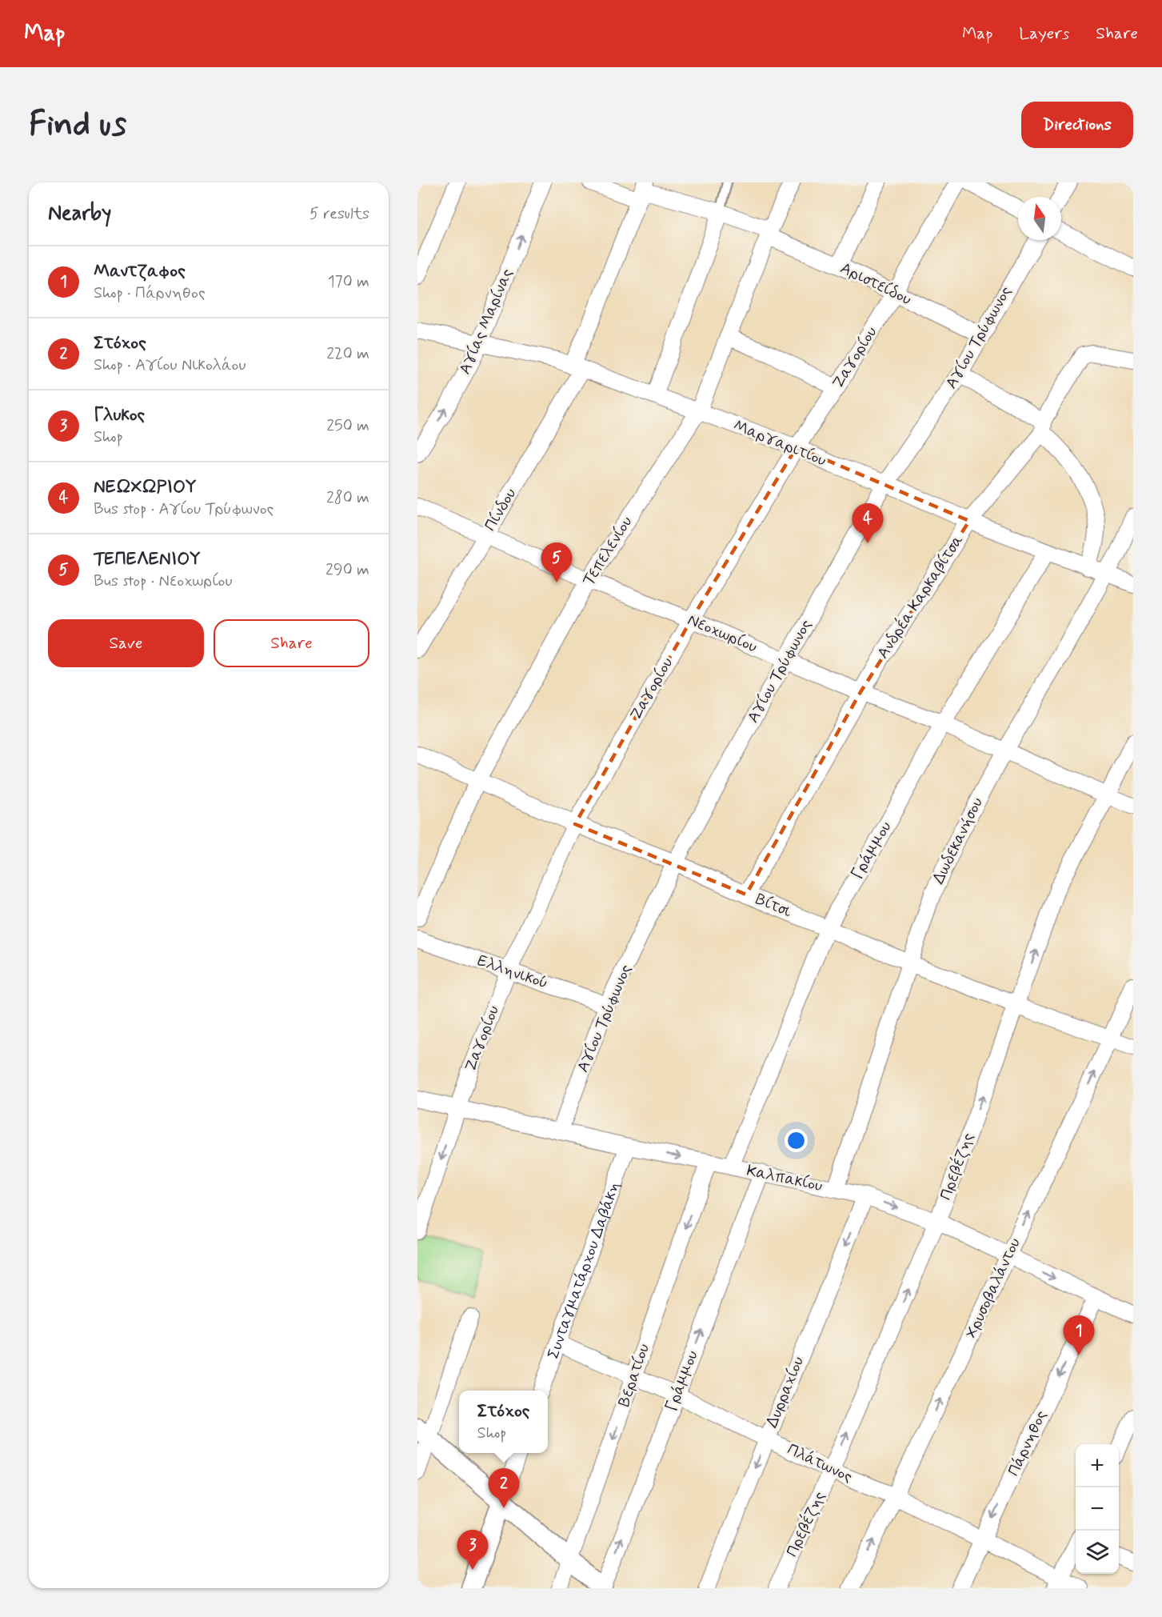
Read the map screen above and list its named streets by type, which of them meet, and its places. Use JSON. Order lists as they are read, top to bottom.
{
  "streets": {
    "street": [
      "Αριστείδου",
      "Αγίας Μαρίνας",
      "Αγίου Τρύφωνος",
      "Ζαγορίου",
      "Μαργαριτίου",
      "Πίνδου",
      "Τεπελενίου",
      "Ανδρέα Καρκαβίτσα",
      "Νεοχωρίου",
      "Δωδεκανήσου",
      "Γράμμου",
      "Βίτσι",
      "Ελληνικού",
      "Πρεβέζης",
      "Καλπακίου",
      "Συνταγματάρχου Δαβάκη",
      "Χρυσοβαλάντου",
      "Βερατίου",
      "Δυρραχίου",
      "Πάρνηθος",
      "Πλάτωνος"
    ]
  },
  "crossings": [
    ["Αριστείδου", "Αγίου Τρύφωνος"],
    ["Αριστείδου", "Ζαγορίου"],
    ["Αριστείδου", "Πίνδου"],
    ["Αριστείδου", "Τεπελενίου"],
    ["Αγίας Μαρίνας", "Μαργαριτίου"],
    ["Αγίου Τρύφωνος", "Μαργαριτίου"],
    ["Αγίου Τρύφωνος", "Νεοχωρίου"],
    ["Αγίου Τρύφωνος", "Βίτσι"],
    ["Αγίου Τρύφωνος", "Ελληνικού"],
    ["Αγίου Τρύφωνος", "Καλπακίου"],
    ["Ζαγορίου", "Μαργαριτίου"],
    ["Ζαγορίου", "Νεοχωρίου"],
    ["Ζαγορίου", "Βίτσι"],
    ["Ζαγορίου", "Ελληνικού"],
    ["Ζαγορίου", "Καλπακίου"],
    ["Μαργαριτίου", "Πίνδου"],
    ["Μαργαριτίου", "Τεπελενίου"],
    ["Μαργαριτίου", "Ανδρέα Καρκαβίτσα"],
    ["Μαργαριτίου", "Δωδεκανήσου"],
    ["Μαργαριτίου", "Γράμμου"],
    ["Πίνδου", "Νεοχωρίου"],
    ["Τεπελενίου", "Νεοχωρίου"],
    ["Τεπελενίου", "Βίτσι"],
    ["Ανδρέα Καρκαβίτσα", "Νεοχωρίου"],
    ["Ανδρέα Καρκαβίτσα", "Βίτσι"],
    ["Νεοχωρίου", "Δωδεκανήσου"],
    ["Νεοχωρίου", "Γράμμου"],
    ["Νεοχωρίου", "Πρεβέζης"],
    ["Δωδεκανήσου", "Βίτσι"],
    ["Δωδεκανήσου", "Καλπακίου"],
    ["Γράμμου", "Βίτσι"],
    ["Γράμμου", "Καλπακίου"],
    ["Γράμμου", "Πλάτωνος"],
    ["Βίτσι", "Πρεβέζης"],
    ["Βίτσι", "Χρυσοβαλάντου"],
    ["Πρεβέζης", "Καλπακίου"],
    ["Πρεβέζης", "Πλάτωνος"],
    ["Καλπακίου", "Συνταγματάρχου Δαβάκη"],
    ["Καλπακίου", "Χρυσοβαλάντου"],
    ["Καλπακίου", "Βερατίου"],
    ["Καλπακίου", "Δυρραχίου"],
    ["Καλπακίου", "Πάρνηθος"],
    ["Συνταγματάρχου Δαβάκη", "Πλάτωνος"],
    ["Χρυσοβαλάντου", "Πλάτωνος"],
    ["Βερατίου", "Πλάτωνος"],
    ["Δυρραχίου", "Πλάτωνος"],
    ["Πάρνηθος", "Πλάτωνος"]
  ],
  "one_way": [
    "Γράμμου",
    "Πρεβέζης",
    "Χρυσοβαλάντου",
    "Βερατίου",
    "Δυρραχίου",
    "Πάρνηθος"
  ],
  "north": "top",
  "page": {
    "header": "Map",
    "nav": ["Map", "Layers", "Share"],
    "buttons": [
      "Directions",
      ["Save", "Share"]
    ],
    "title": "Find us",
    "heading": ["Nearby", "5 results"],
    "list": [
      {
        "mark": "1",
        "name": "Μαντζαφος",
        "note": "Shop · Πάρνηθος",
        "value": "170 m"
      },
      {
        "mark": "2",
        "name": "Στόχος",
        "note": "Shop · Αγίου Νικολάου",
        "value": "220 m"
      },
      {
        "mark": "3",
        "name": "Γλυκος",
        "note": "Shop",
        "value": "250 m"
      },
      {
        "mark": "4",
        "name": "ΝΕΩΧΩΡΙΟΥ",
        "note": "Bus stop · Αγίου Τρύφωνος",
        "value": "280 m"
      },
      {
        "mark": "5",
        "name": "ΤΕΠΕΛΕΝΙΟΥ",
        "note": "Bus stop · Νεοχωρίου",
        "value": "290 m"
      }
    ],
    "pins": [
      "4",
      "5",
      "1",
      "2",
      "3"
    ],
    "popup": ["Στόχος", "Shop"],
    "map_buttons": ["+", "−"]
  }
}
